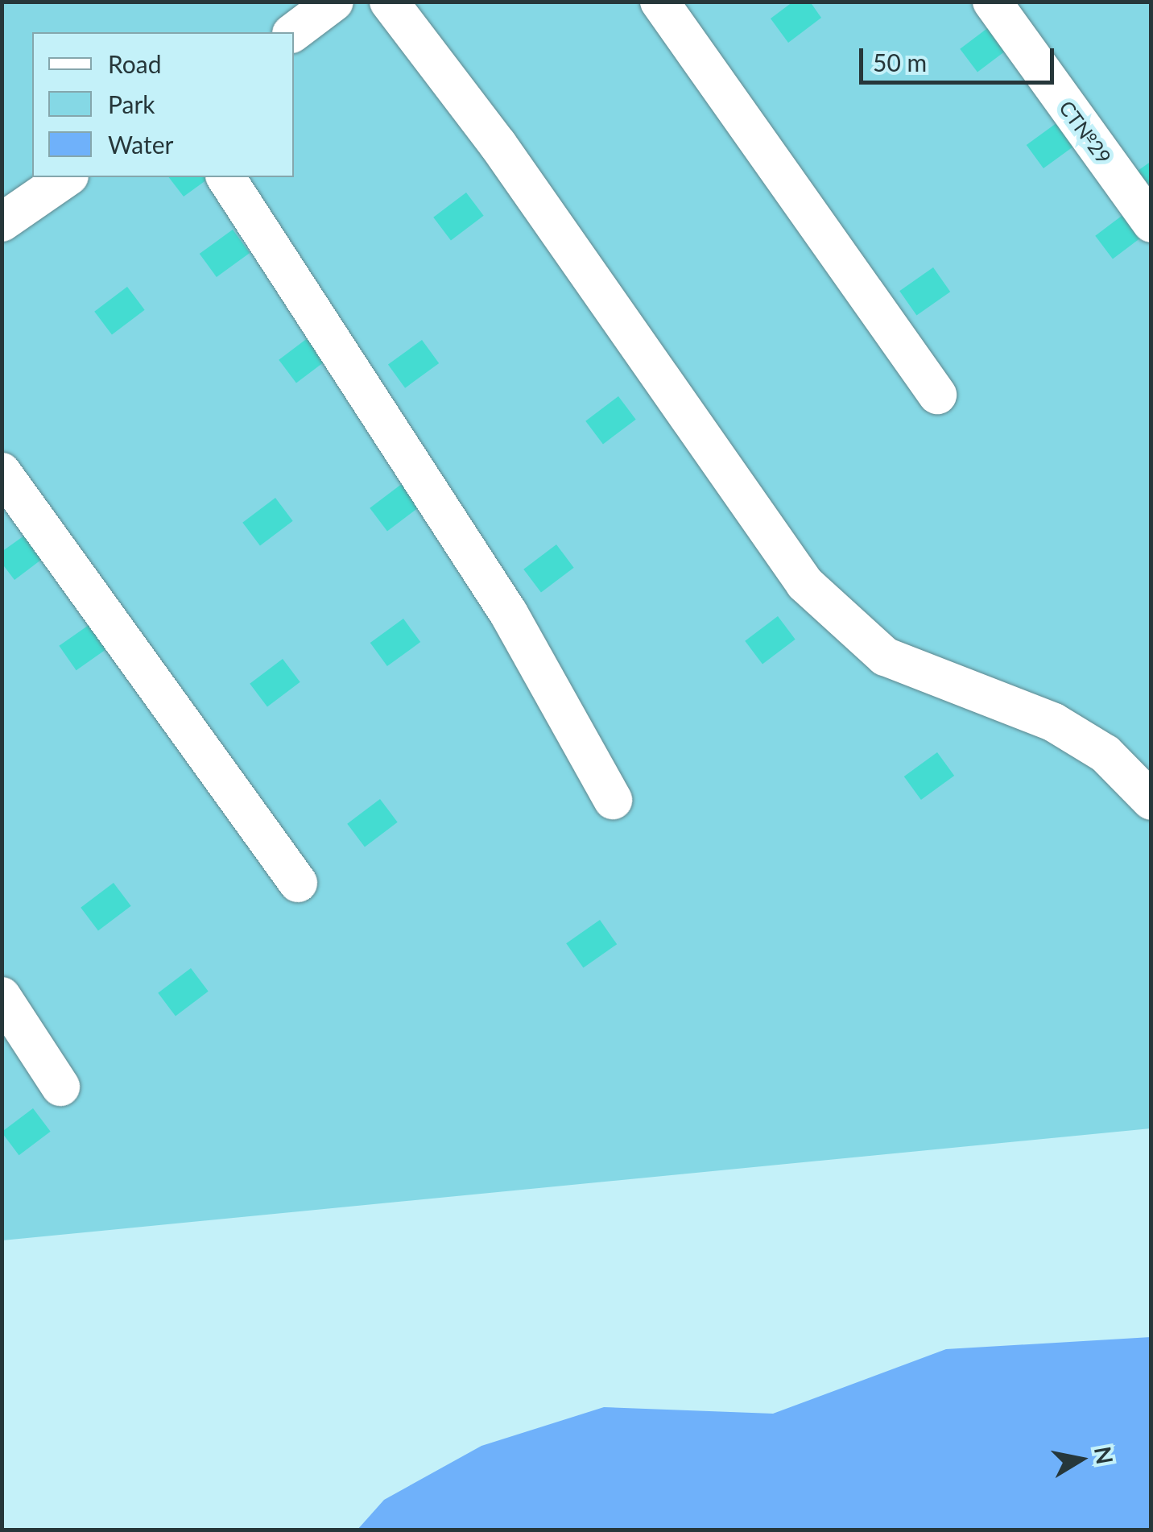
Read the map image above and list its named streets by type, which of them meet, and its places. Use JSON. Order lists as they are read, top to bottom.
{
  "streets": {
    "street": ["СТ№29"]
  },
  "legend": ["Road", "Park", "Water"],
  "scale_bar": "50 m",
  "north": "right"
}
